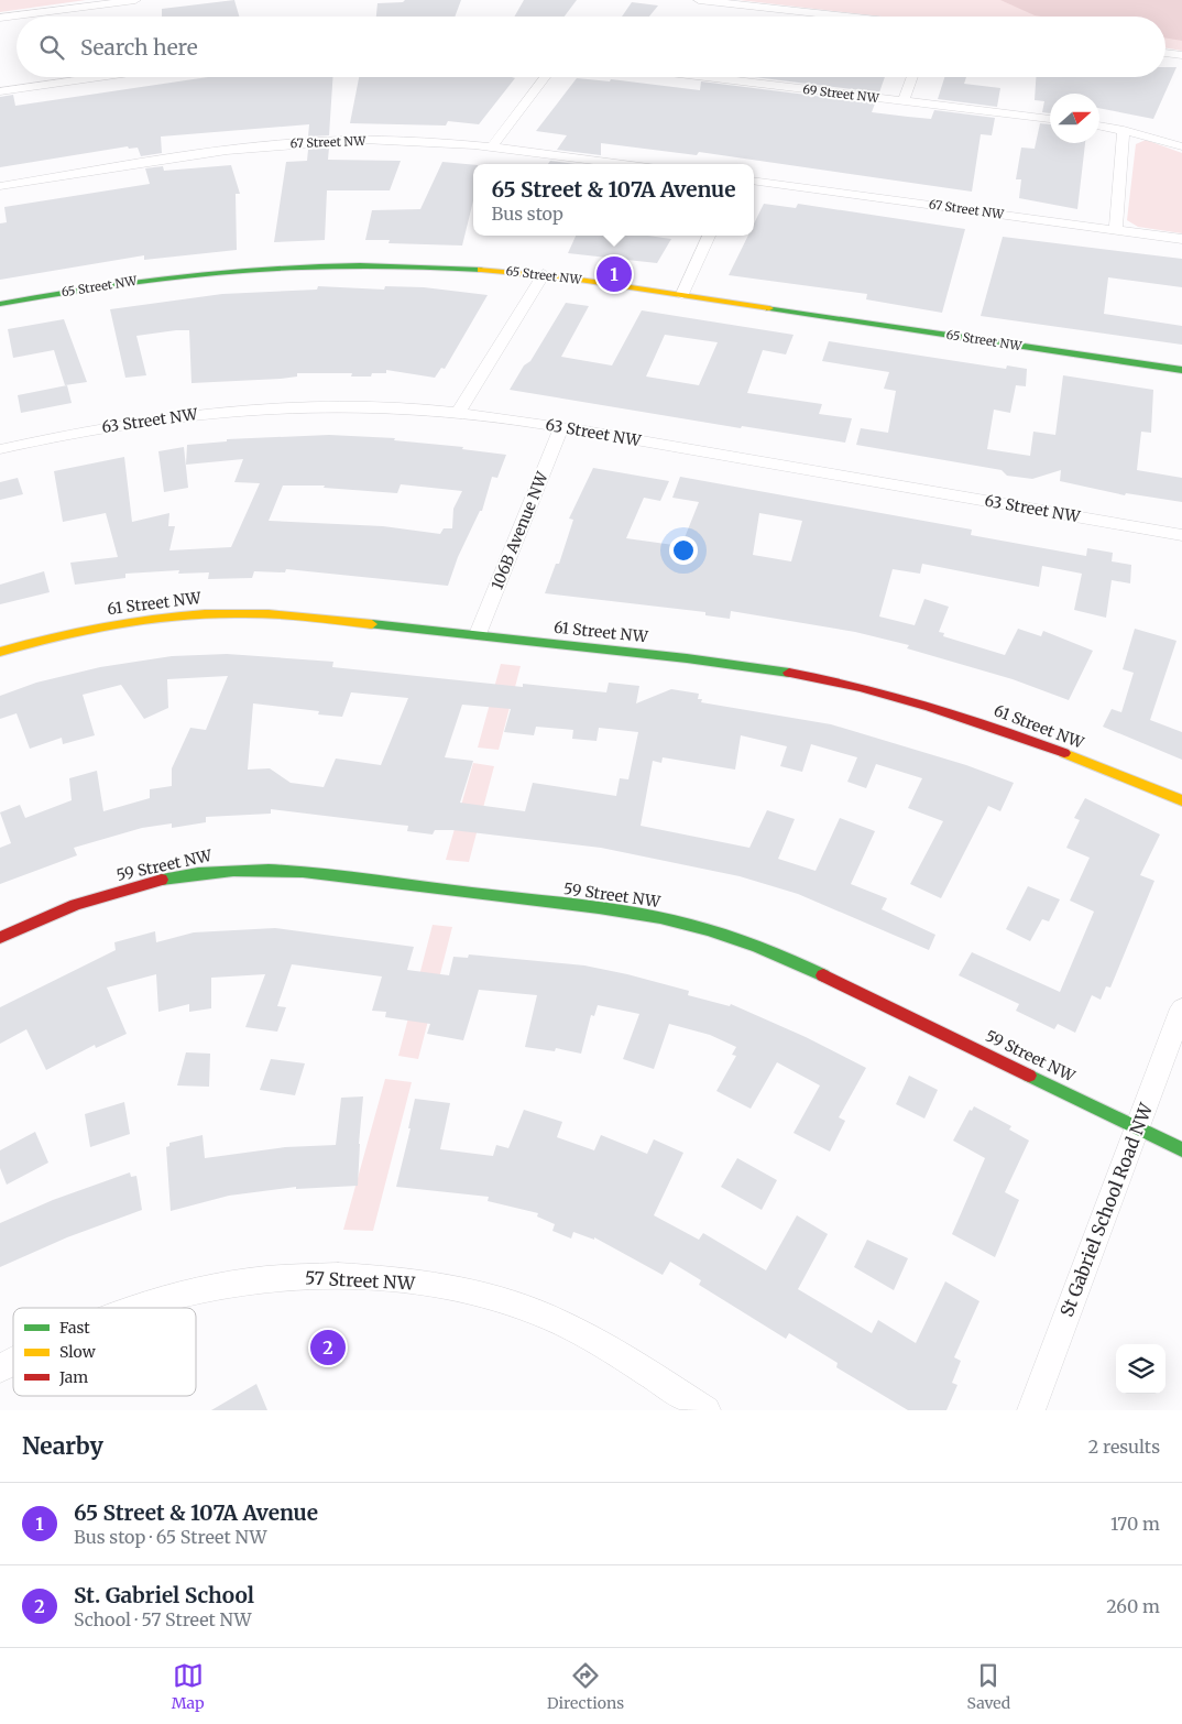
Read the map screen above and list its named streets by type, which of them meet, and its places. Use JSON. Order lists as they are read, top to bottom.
{
  "streets": {
    "street": [
      "69 Street NW",
      "67 Street NW",
      "65 Street NW",
      "63 Street NW",
      "106B Avenue NW",
      "61 Street NW",
      "59 Street NW",
      "St Gabriel School Road NW",
      "57 Street NW"
    ]
  },
  "crossings": [
    ["63 Street NW", "106B Avenue NW"],
    ["106B Avenue NW", "61 Street NW"],
    ["59 Street NW", "St Gabriel School Road NW"]
  ],
  "legend": ["Fast", "Slow", "Jam"],
  "north": "right",
  "page": {
    "search": "Search here",
    "popup": ["65 Street & 107A Avenue", "Bus stop"],
    "pins": ["1", "2"],
    "heading": ["Nearby", "2 results"],
    "list": [
      {
        "mark": "1",
        "name": "65 Street & 107A Avenue",
        "note": "Bus stop · 65 Street NW",
        "value": "170 m"
      },
      {
        "mark": "2",
        "name": "St. Gabriel School",
        "note": "School · 57 Street NW",
        "value": "260 m"
      }
    ],
    "nav": ["Map", "Directions", "Saved"]
  }
}
